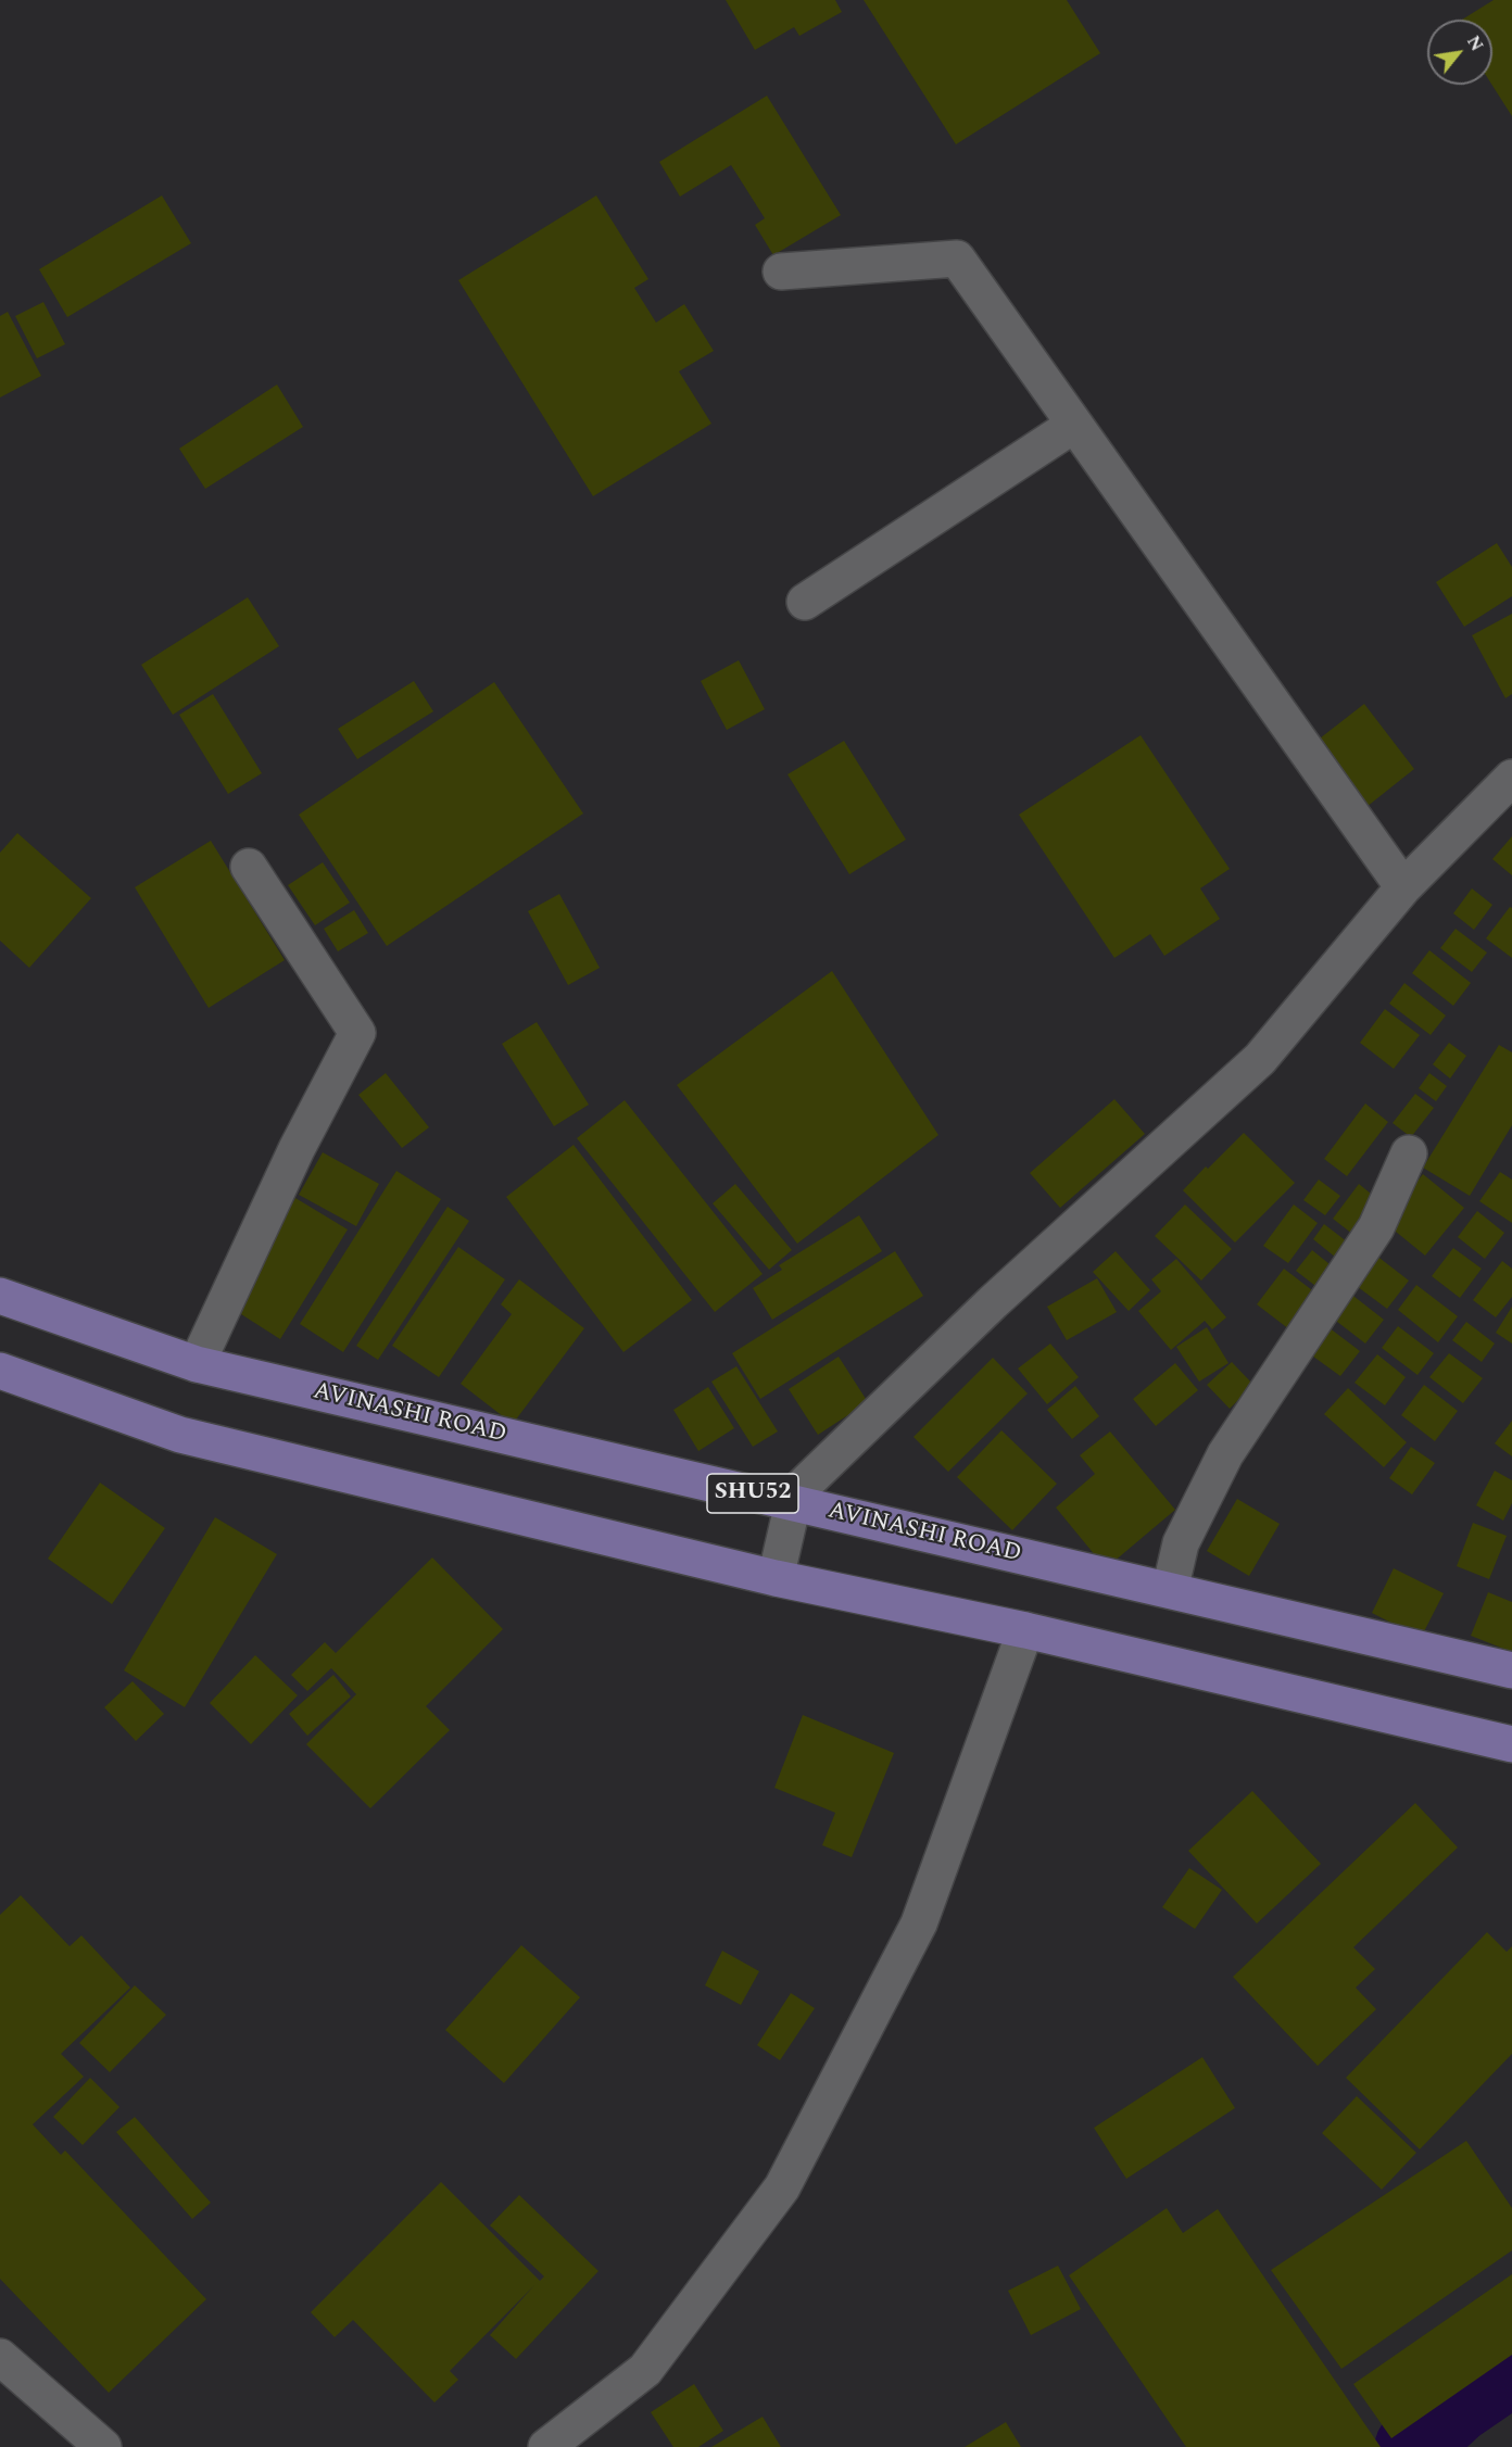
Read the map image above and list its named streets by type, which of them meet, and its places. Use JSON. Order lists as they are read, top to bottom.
{
  "streets": {
    "main road": ["AVINASHI ROAD", "SHU52"]
  },
  "north": "top right"
}
